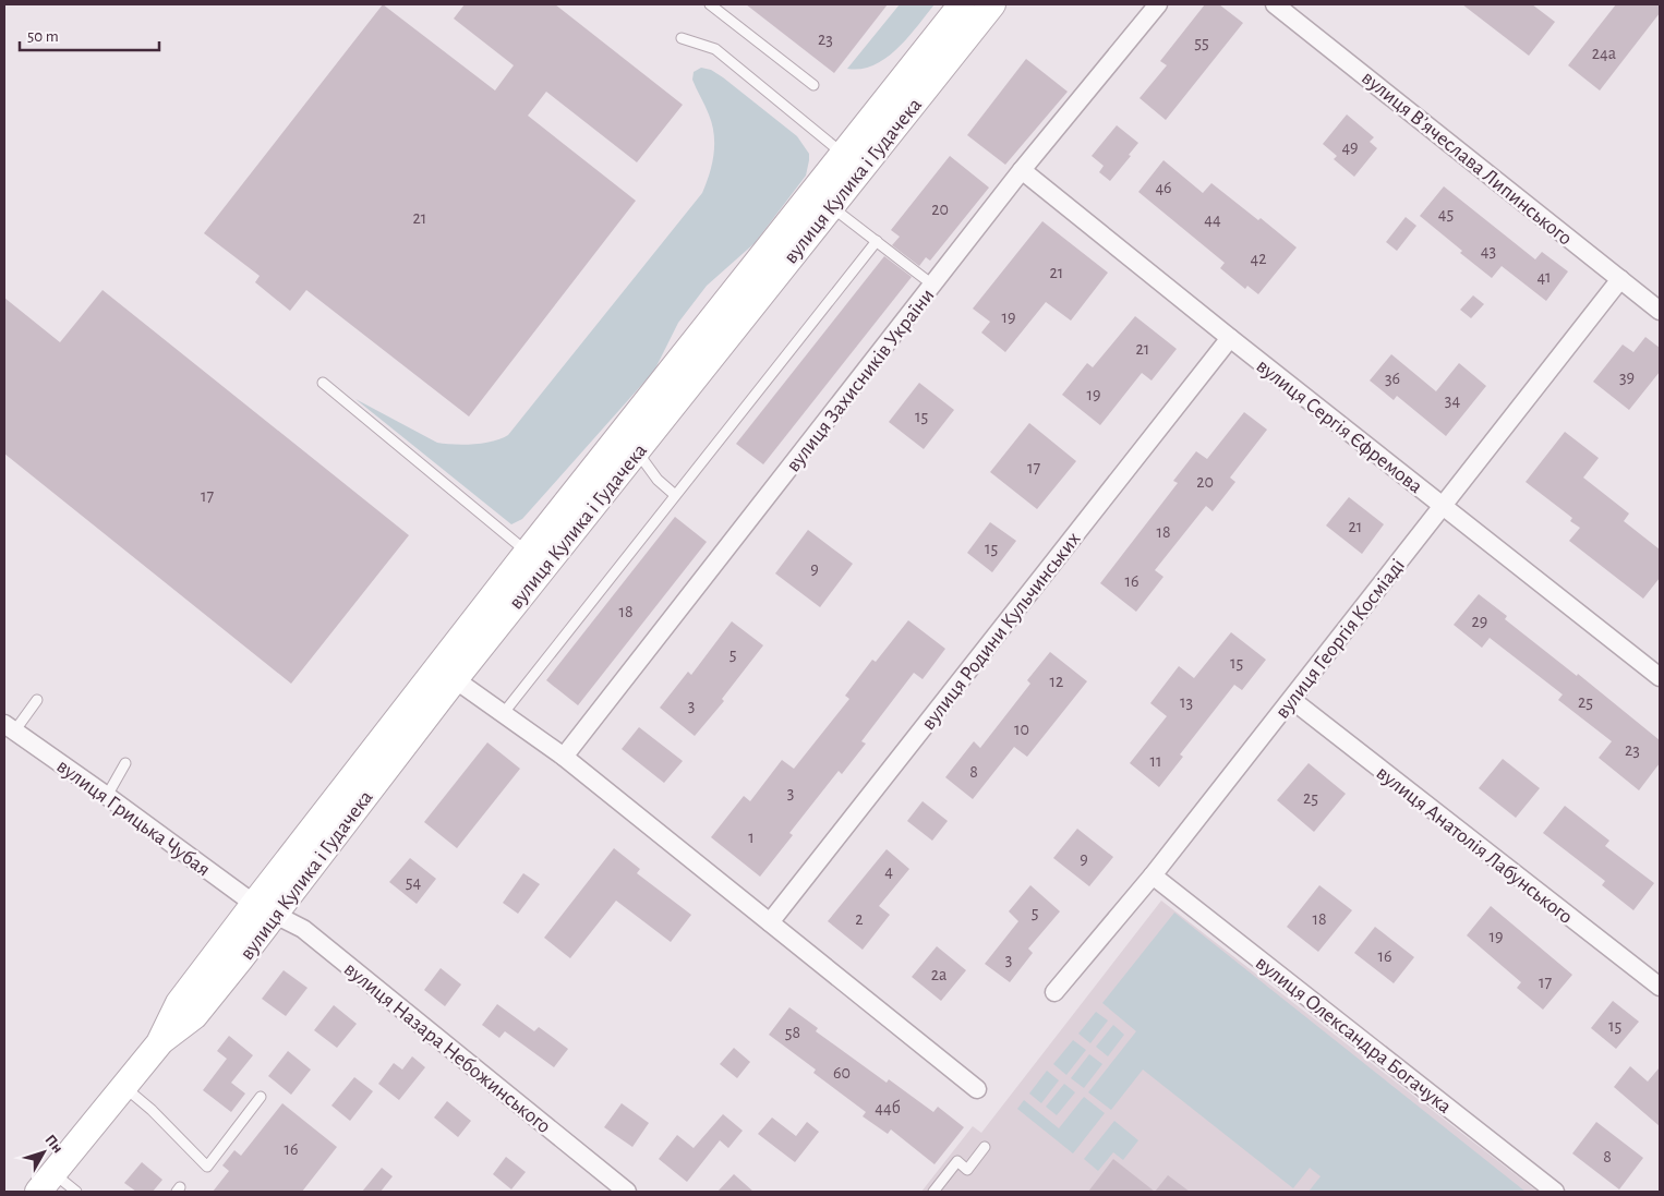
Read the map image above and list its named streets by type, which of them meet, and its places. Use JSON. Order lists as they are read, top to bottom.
{
  "streets": {
    "main road": ["вулиця Кулика і Гудачека"],
    "street": [
      "вулиця Вʼячеслава Липинського",
      "вулиця Захисників України",
      "вулиця Сергія Єфремова",
      "вулиця Родини Кульчинських",
      "вулиця Георгія Косміаді",
      "вулиця Грицька Чубая",
      "вулиця Анатолія Лабунського",
      "вулиця Олександра Богачука",
      "вулиця Назара Небожинського"
    ]
  },
  "crossings": [
    ["вулиця Вʼячеслава Липинського", "вулиця Георгія Косміаді"],
    ["вулиця Кулика і Гудачека", "вулиця Грицька Чубая"],
    ["вулиця Кулика і Гудачека", "вулиця Назара Небожинського"],
    ["вулиця Захисників України", "вулиця Сергія Єфремова"],
    ["вулиця Сергія Єфремова", "вулиця Родини Кульчинських"],
    ["вулиця Сергія Єфремова", "вулиця Георгія Косміаді"],
    ["вулиця Георгія Косміаді", "вулиця Анатолія Лабунського"],
    ["вулиця Георгія Косміаді", "вулиця Олександра Богачука"],
    ["вулиця Грицька Чубая", "вулиця Назара Небожинського"]
  ],
  "house_numbers": [
    "23",
    "55",
    "24а",
    "49",
    "46",
    "20",
    "45",
    "21",
    "44",
    "43",
    "42",
    "21",
    "41",
    "19",
    "21",
    "39",
    "36",
    "19",
    "34",
    "15",
    "17",
    "20",
    "17",
    "21",
    "18",
    "15",
    "9",
    "16",
    "18",
    "29",
    "5",
    "15",
    "12",
    "13",
    "25",
    "3",
    "10",
    "23",
    "11",
    "8",
    "3",
    "25",
    "1",
    "9",
    "4",
    "54",
    "5",
    "2",
    "18",
    "19",
    "16",
    "3",
    "2а",
    "17",
    "15",
    "58",
    "60",
    "44б",
    "16",
    "8"
  ],
  "scale_bar": "50 m",
  "north": "top right"
}
